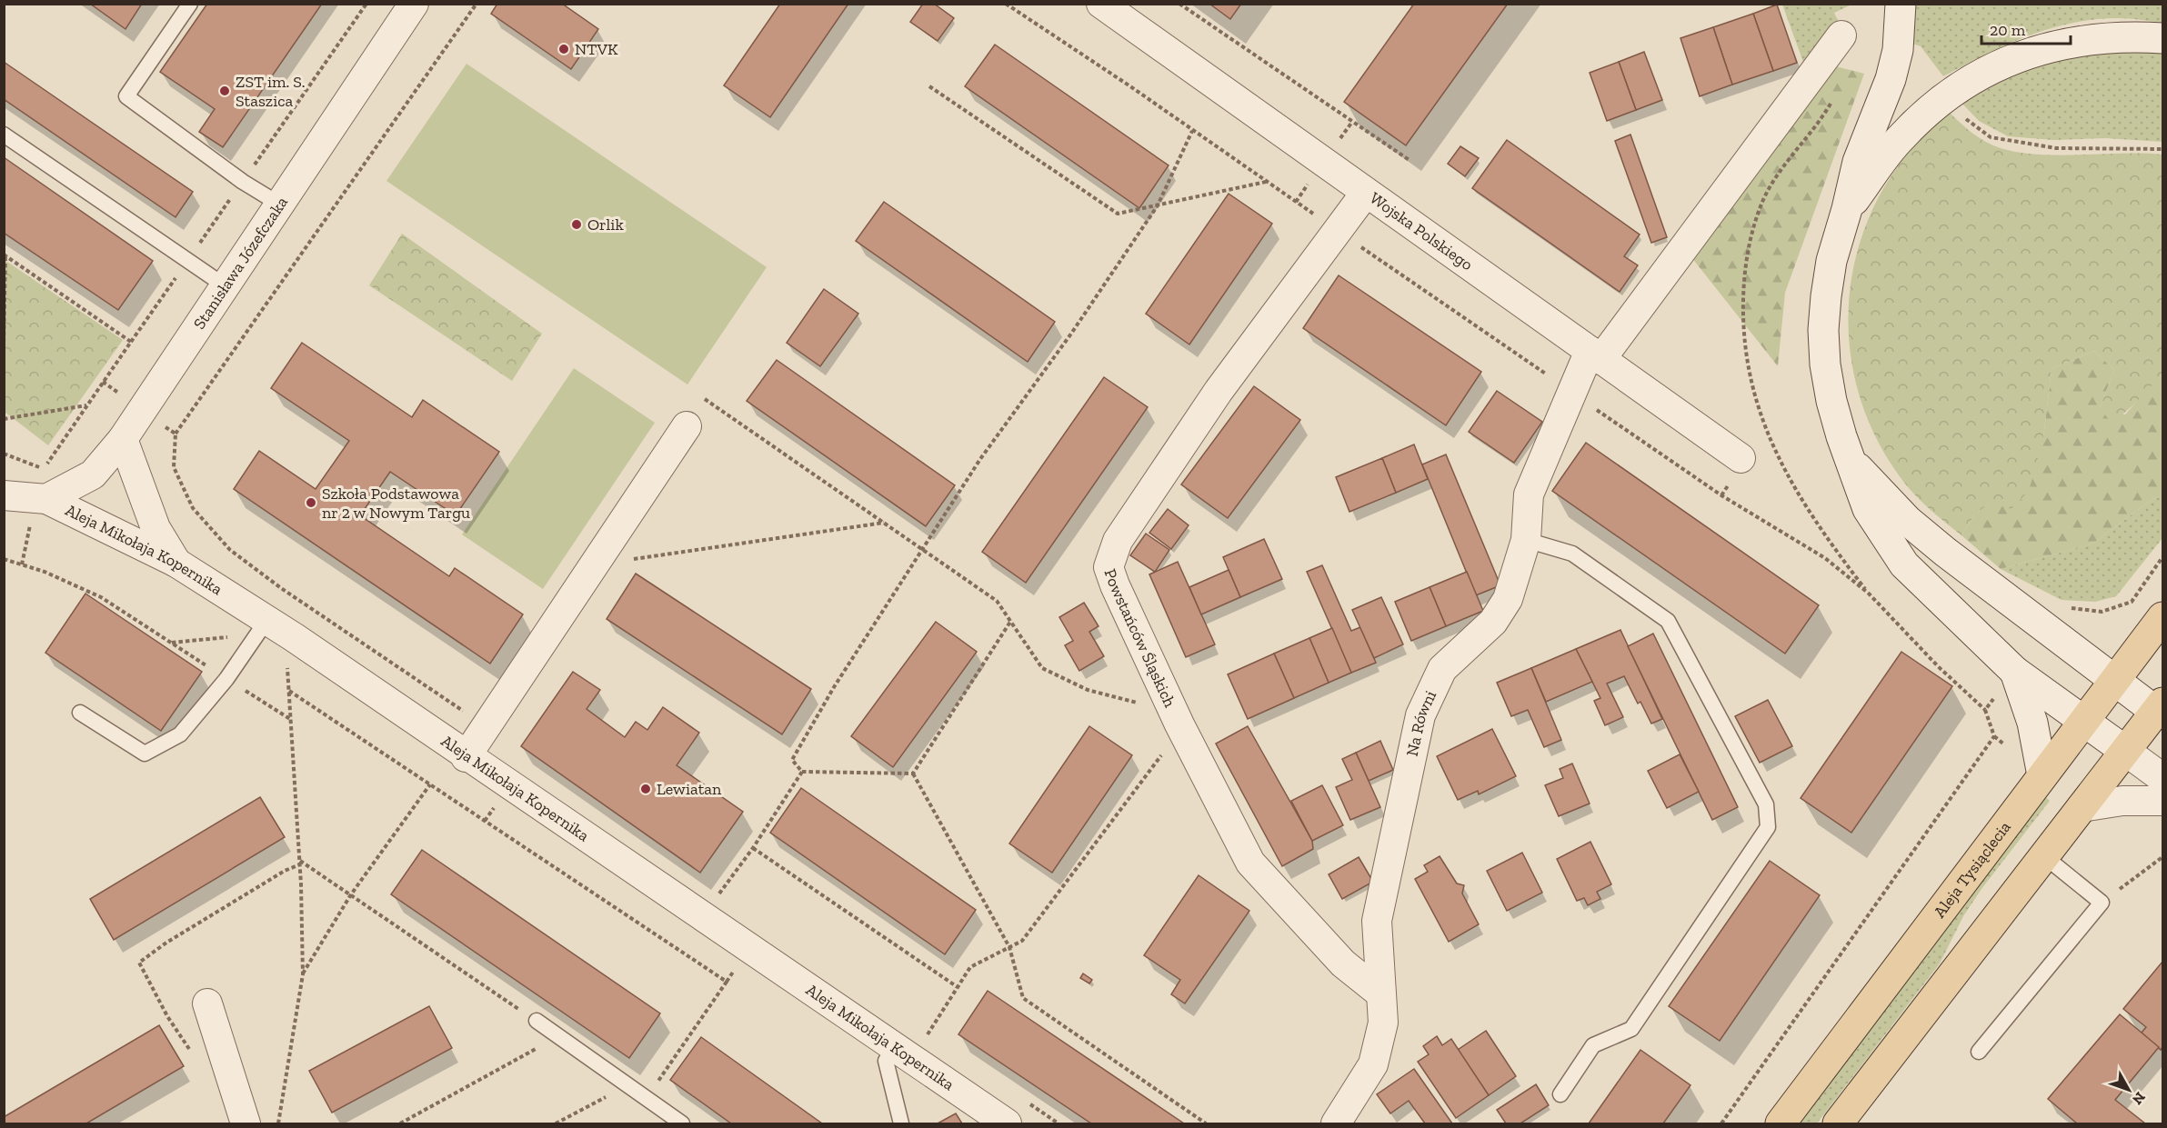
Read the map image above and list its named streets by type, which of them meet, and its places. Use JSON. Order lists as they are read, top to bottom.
{
  "streets": {
    "main road": ["Aleja Tysiąclecia"],
    "street": [
      "Wojska Polskiego",
      "Stanisława Józefczaka",
      "Aleja Mikołaja Kopernika",
      "Powstańców Śląskich",
      "Na Równi"
    ]
  },
  "crossings": [
    ["Wojska Polskiego", "Powstańców Śląskich"],
    ["Wojska Polskiego", "Na Równi"],
    ["Stanisława Józefczaka", "Aleja Mikołaja Kopernika"],
    ["Powstańców Śląskich", "Na Równi"]
  ],
  "places": [
    "NTVK",
    "ZST im. S. Staszica",
    "Orlik",
    "Szkoła Podstawowa nr 2 w Nowym Targu",
    "Lewiatan"
  ],
  "scale_bar": "20 m",
  "north": "bottom right"
}
